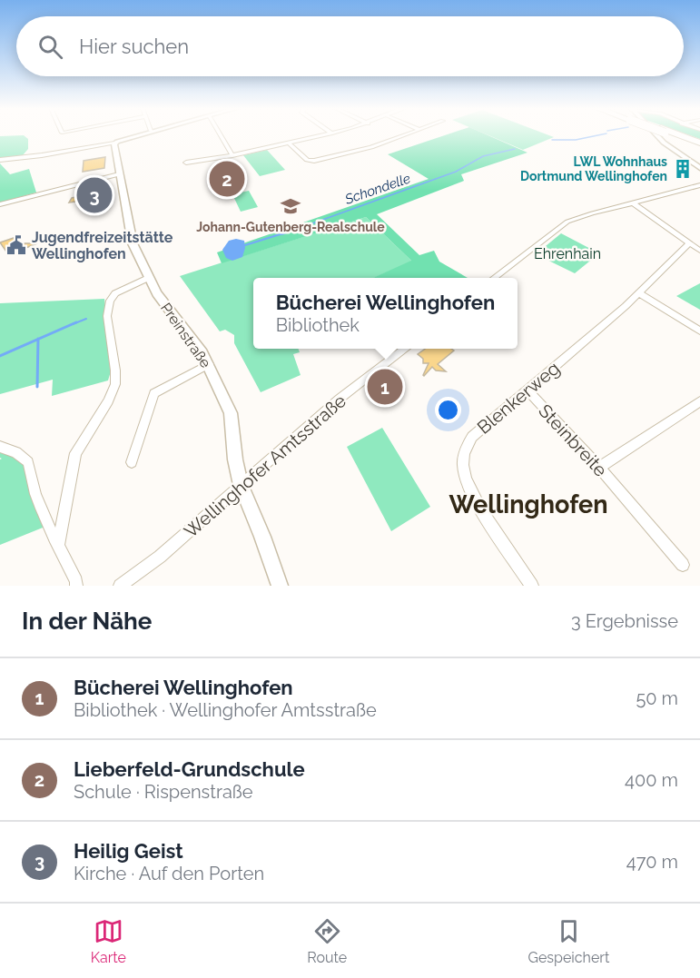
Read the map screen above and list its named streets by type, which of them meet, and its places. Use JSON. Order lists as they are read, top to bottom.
{
  "streets": {
    "street": [
      "Preinstraße",
      "Blenkerweg",
      "Steinbreite",
      "Wellinghofer Amtsstraße"
    ]
  },
  "crossings": [
    ["Preinstraße", "Wellinghofer Amtsstraße"],
    ["Blenkerweg", "Steinbreite"]
  ],
  "districts": ["Wellinghofen"],
  "water": ["Schondelle"],
  "parks": ["Ehrenhain"],
  "places": {
    "building": ["LWL Wohnhaus Dortmund Wellinghofen"],
    "school or university": ["Johann-Gutenberg-Realschule"],
    "public building": ["Jugendfreizeitstätte Wellinghofen"]
  },
  "page": {
    "search": "Hier suchen",
    "pins": ["2", "3", "1"],
    "popup": ["Bücherei Wellinghofen", "Bibliothek"],
    "heading": ["In der Nähe", "3 Ergebnisse"],
    "list": [
      {
        "mark": "1",
        "name": "Bücherei Wellinghofen",
        "note": "Bibliothek · Wellinghofer Amtsstraße",
        "value": "50 m"
      },
      {
        "mark": "2",
        "name": "Lieberfeld-Grundschule",
        "note": "Schule · Rispenstraße",
        "value": "400 m"
      },
      {
        "mark": "3",
        "name": "Heilig Geist",
        "note": "Kirche · Auf den Porten",
        "value": "470 m"
      }
    ],
    "nav": ["Karte", "Route", "Gespeichert"]
  }
}
